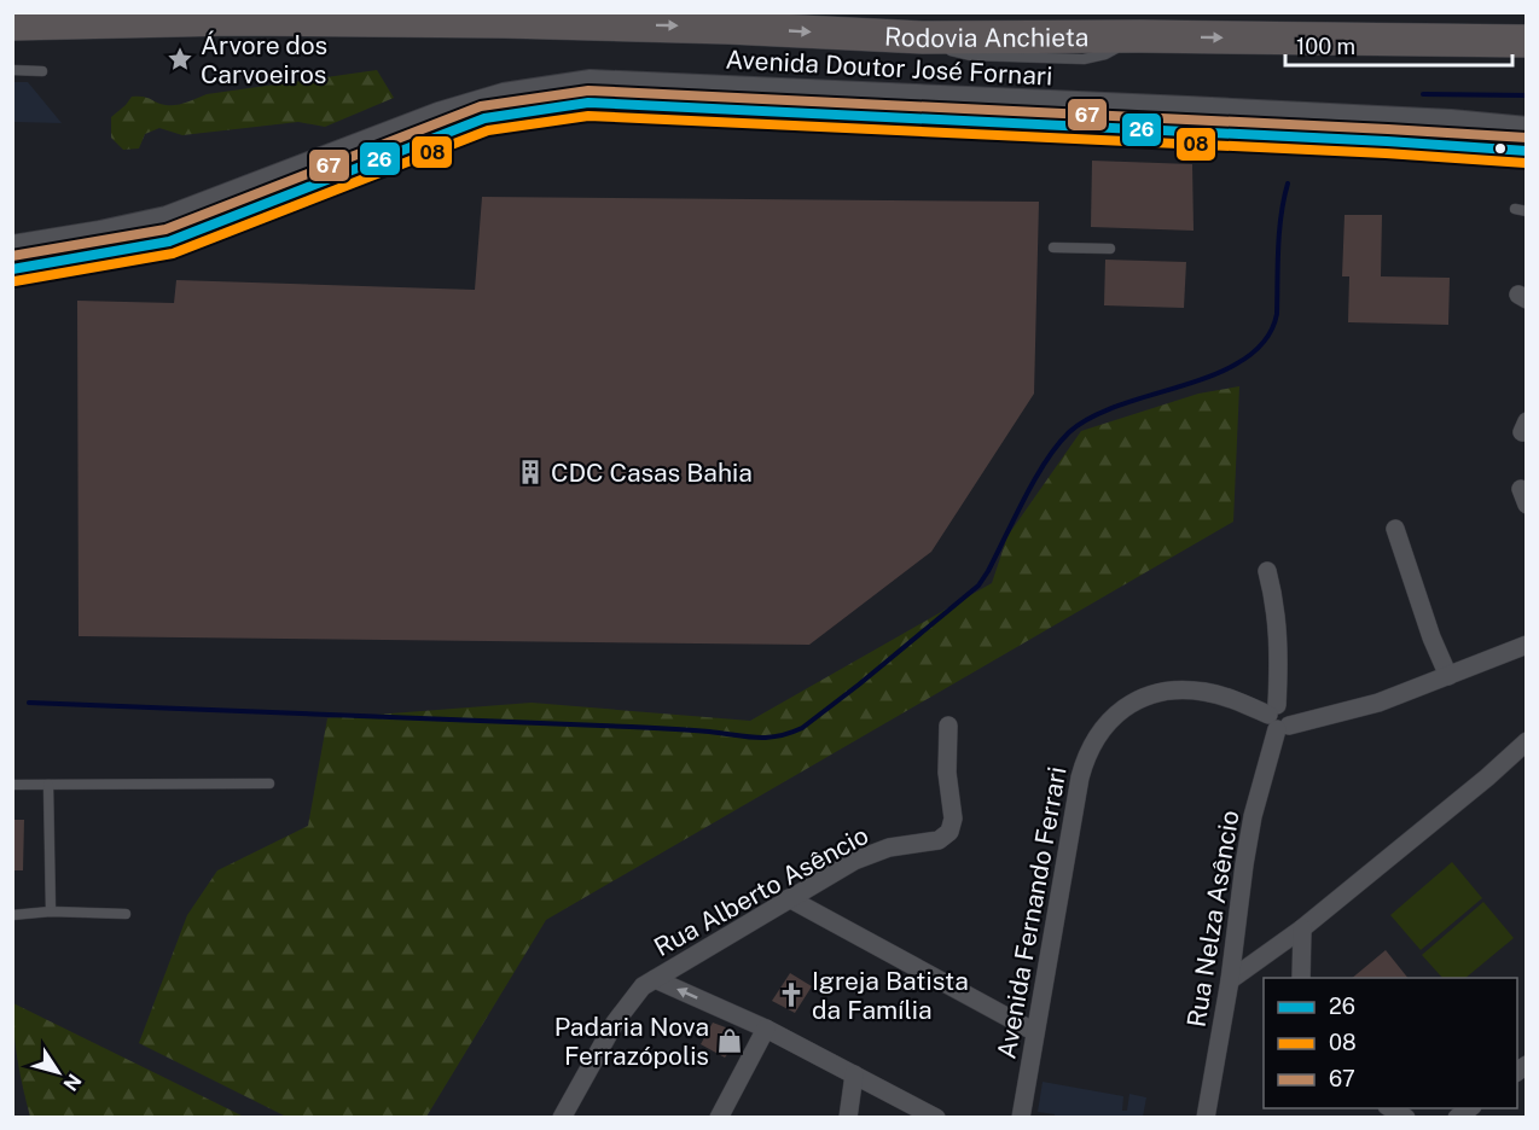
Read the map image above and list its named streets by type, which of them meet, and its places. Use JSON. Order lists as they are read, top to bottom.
{
  "streets": {
    "highway": ["Rodovia Anchieta"],
    "street": [
      "Avenida Doutor José Fornari",
      "Rua Alberto Asêncio",
      "Avenida Fernando Ferrari",
      "Rua Nelza Asêncio"
    ]
  },
  "crossings": [
    ["Avenida Fernando Ferrari", "Rua Nelza Asêncio"]
  ],
  "one_way": ["Rodovia Anchieta"],
  "places": {
    "place": ["Árvore dos Carvoeiros"],
    "building": ["CDC Casas Bahia"],
    "church": ["Igreja Batista da Família"],
    "shop": ["Padaria Nova Ferrazópolis"]
  },
  "lines": ["transit line 67", "transit line 26", "transit line 08"],
  "legend": ["26", "08", "67"],
  "scale_bar": "100 m",
  "north": "bottom right"
}
